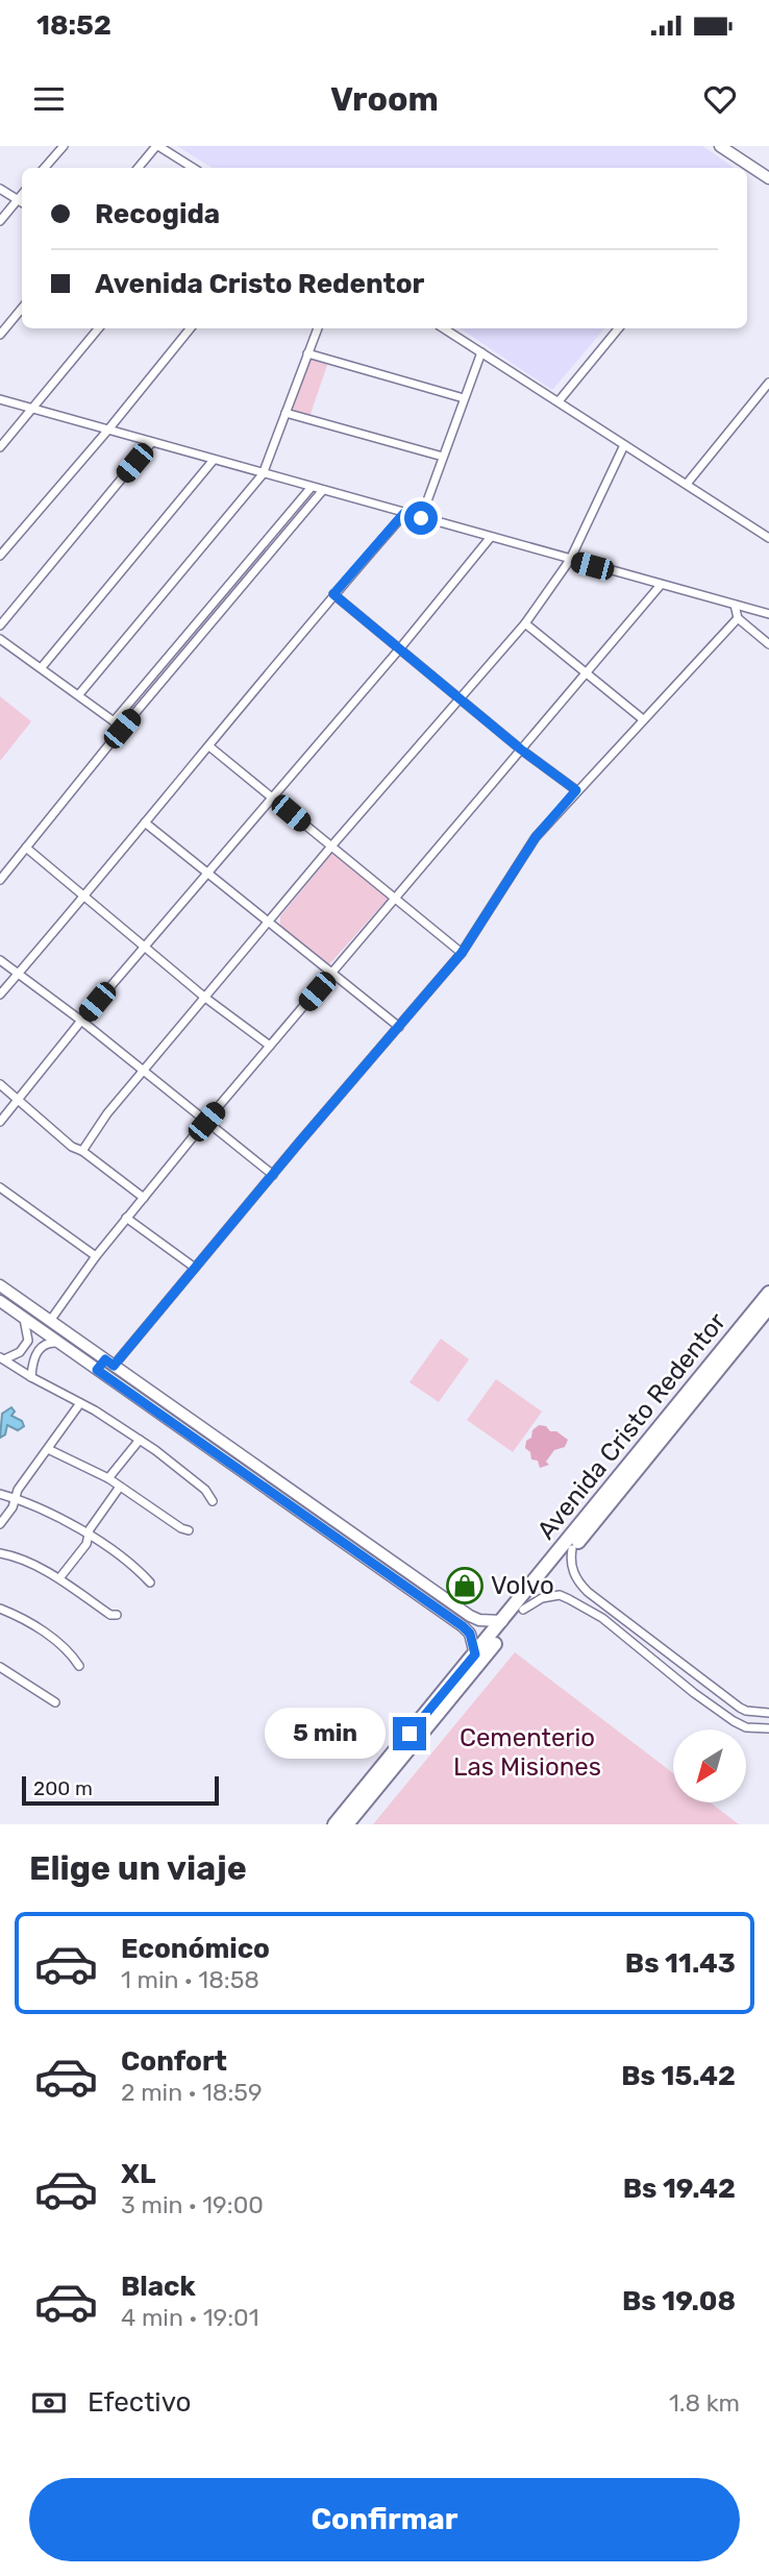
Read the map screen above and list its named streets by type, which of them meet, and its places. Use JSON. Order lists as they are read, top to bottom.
{
  "streets": {
    "highway": ["Avenida Cristo Redentor"]
  },
  "parks": ["Cementerio Las Misiones"],
  "places": {
    "shop": ["Volvo"]
  },
  "scale_bar": "200 m",
  "north": "bottom left",
  "page": {
    "status": "18:52",
    "header": "Vroom",
    "banner": ["Recogida", "Avenida Cristo Redentor"],
    "bubble": "5 min",
    "scale": "200 m",
    "heading": "Elige un viaje",
    "list": [
      {
        "name": "Económico",
        "note": "1 min · 18:58",
        "value": "Bs 11.43"
      },
      {
        "name": "Confort",
        "note": "2 min · 18:59",
        "value": "Bs 15.42"
      },
      {
        "name": "XL",
        "note": "3 min · 19:00",
        "value": "Bs 19.42"
      },
      {
        "name": "Black",
        "note": "4 min · 19:01",
        "value": "Bs 19.08"
      }
    ],
    "pay": ["Efectivo", "1.8 km"],
    "buttons": "Confirmar"
  }
}
